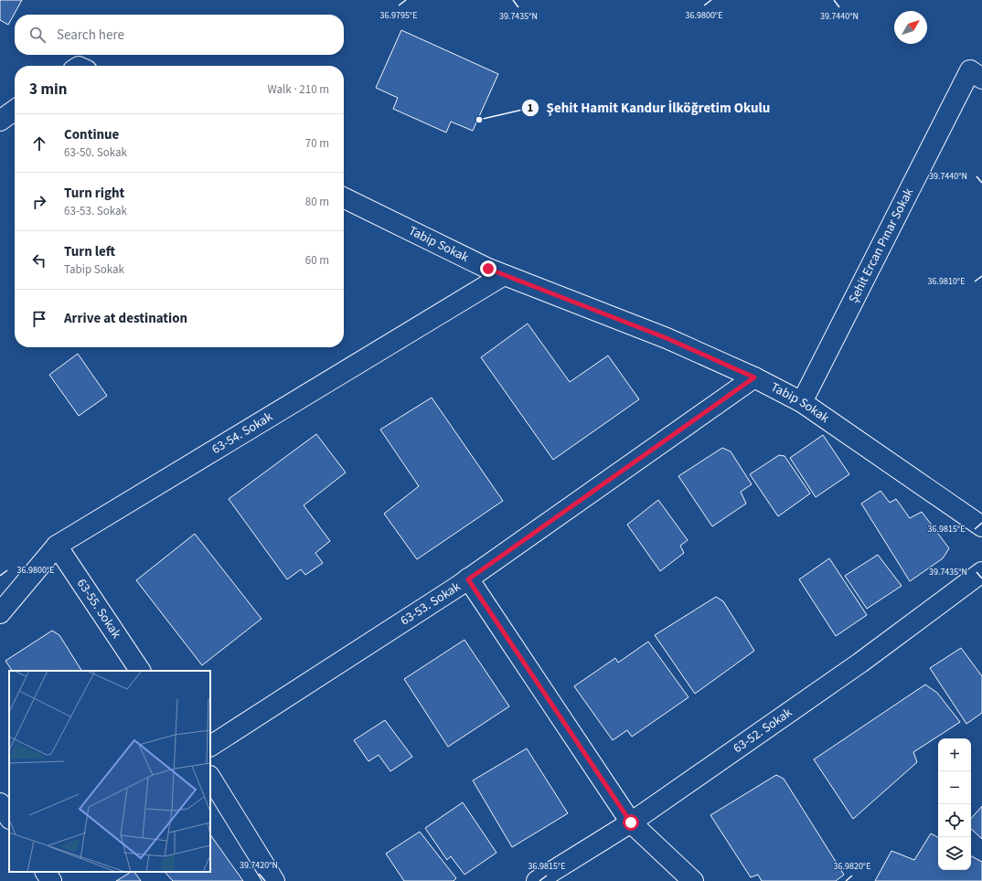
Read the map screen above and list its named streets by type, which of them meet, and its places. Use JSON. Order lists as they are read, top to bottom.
{
  "streets": {
    "street": [
      "Tabip Sokak",
      "Şehit Ercan Pınar Sokak",
      "63-54. Sokak",
      "63-53. Sokak",
      "63-55. Sokak",
      "63-52. Sokak"
    ]
  },
  "crossings": [
    ["Tabip Sokak", "Şehit Ercan Pınar Sokak"],
    ["Tabip Sokak", "63-54. Sokak"],
    ["Tabip Sokak", "63-53. Sokak"],
    ["63-54. Sokak", "63-55. Sokak"]
  ],
  "places": ["Şehit Hamit Kandur İlköğretim Okulu"],
  "north": "top right",
  "page": {
    "search": "Search here",
    "heading": ["3 min", "Walk · 210 m"],
    "list": [
      ["Continue", "63-50. Sokak", "70 m"],
      ["Turn right", "63-53. Sokak", "80 m"],
      ["Turn left", "Tabip Sokak", "60 m"],
      "Arrive at destination"
    ],
    "map_buttons": ["+", "−"]
  },
  "coordinates": [
    "36.9800°E",
    "36.9795°E",
    "39.7435°N",
    "39.7440°N",
    "36.9810°E",
    "36.9815°E",
    "39.7420°N",
    "36.9820°E"
  ]
}
